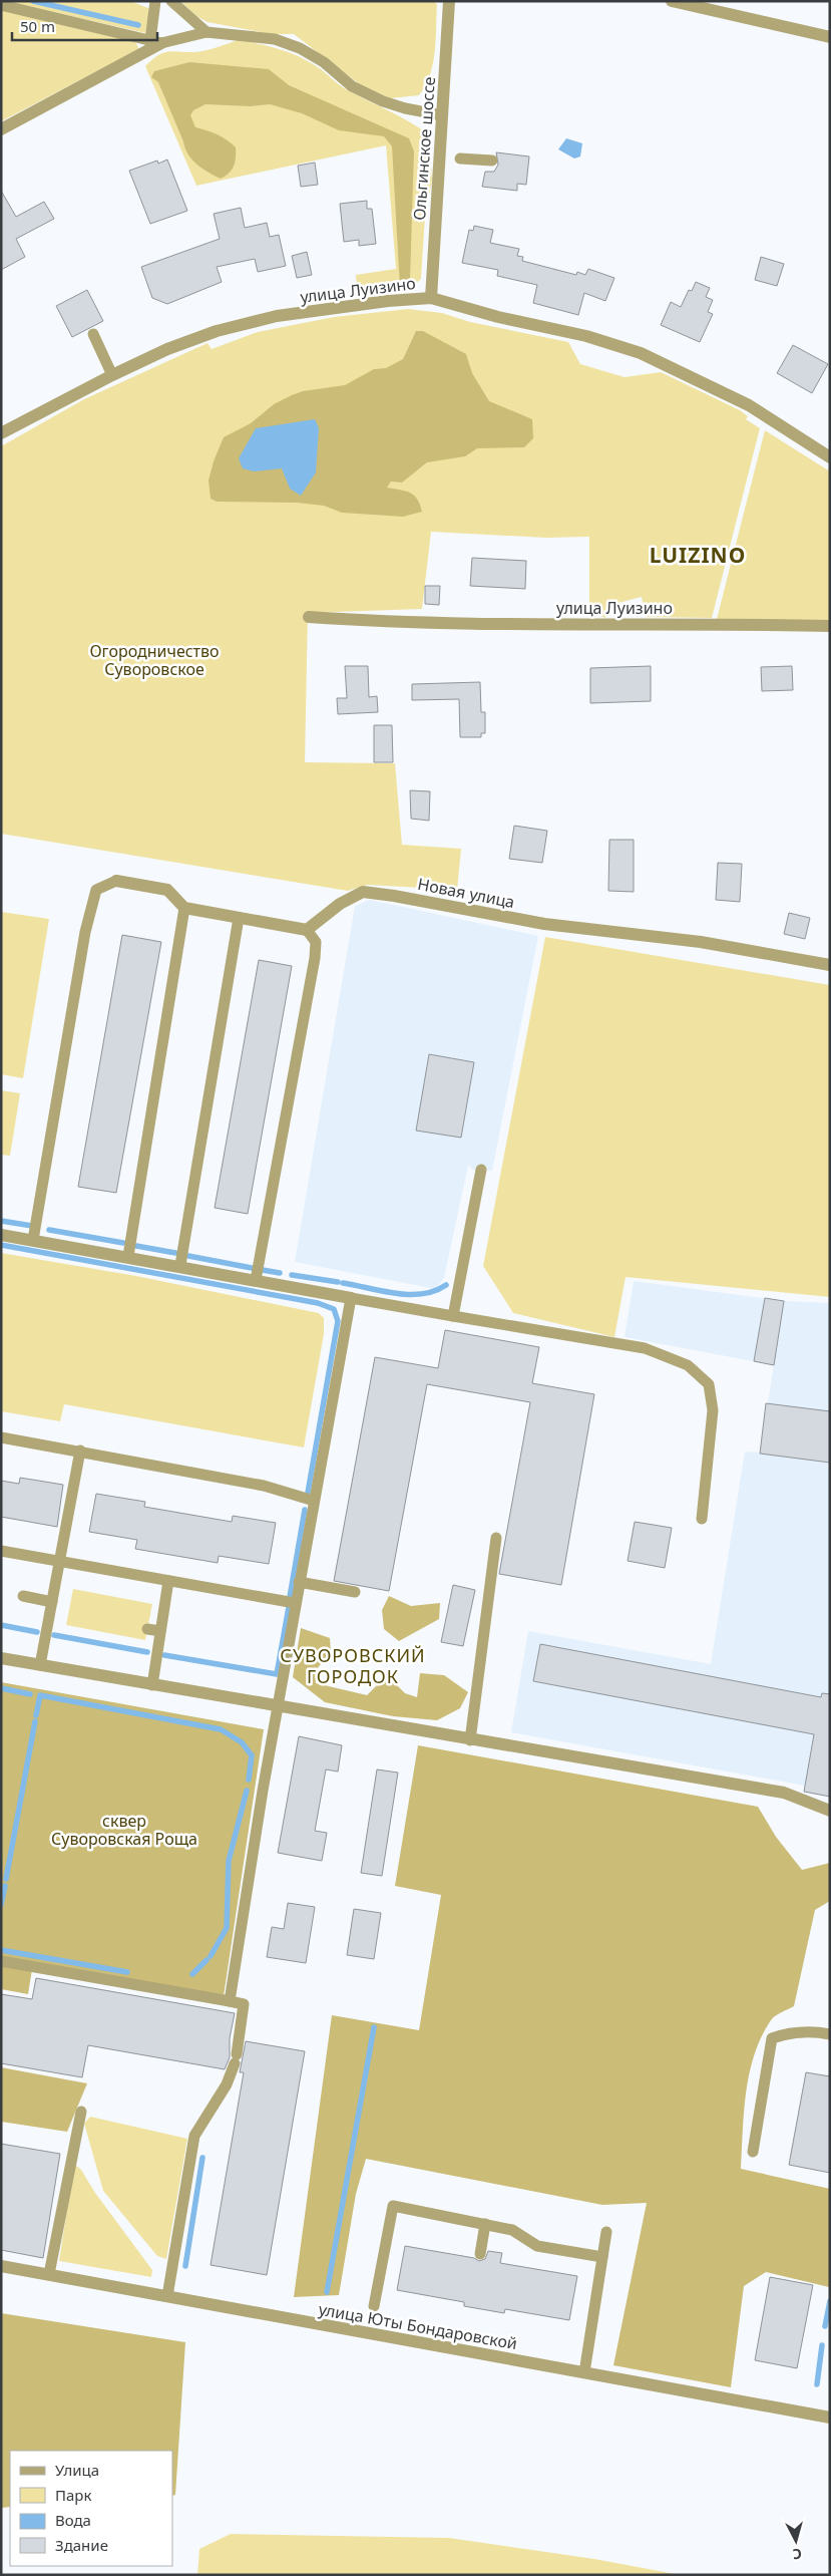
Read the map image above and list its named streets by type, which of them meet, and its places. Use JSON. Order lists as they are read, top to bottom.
{
  "streets": {
    "street": [
      "Ольгинское шоссе",
      "улица Луизино",
      "Новая улица",
      "улица Юты Бондаровской"
    ]
  },
  "crossings": [
    ["Ольгинское шоссе", "улица Луизино"]
  ],
  "districts": ["LUIZINO", "СУВОРОВСКИЙ ГОРОДОК"],
  "parks": ["Огородничество Суворовское", "сквер Суворовская Роща"],
  "legend": [
    "Улица",
    "Парк",
    "Вода",
    "Здание"
  ],
  "scale_bar": "50 m",
  "north": "bottom"
}
